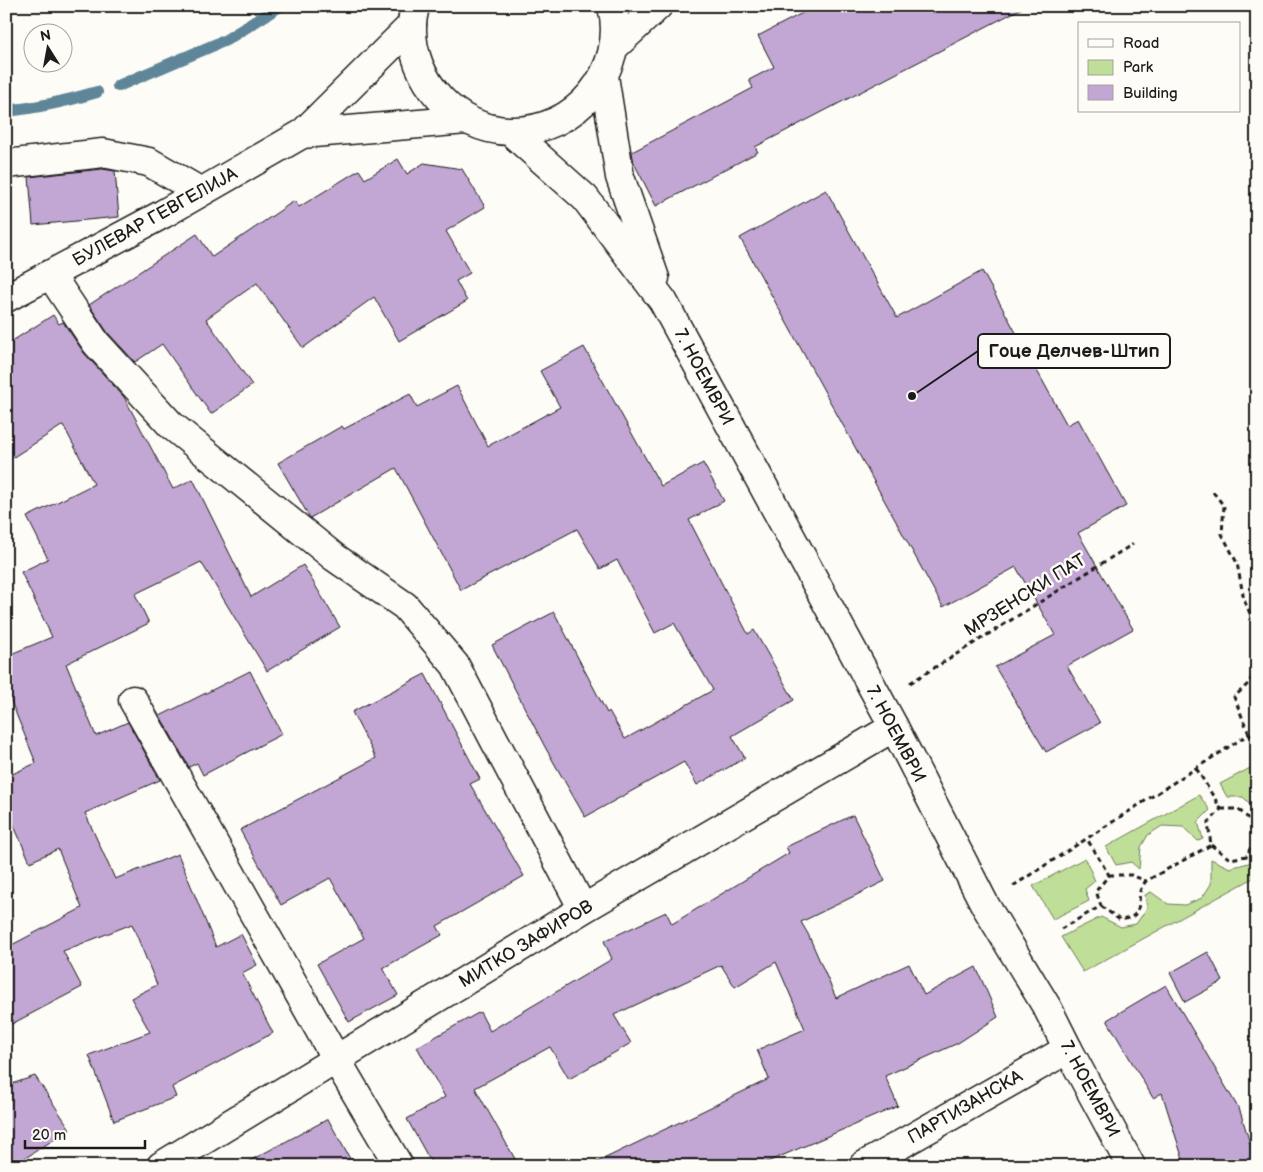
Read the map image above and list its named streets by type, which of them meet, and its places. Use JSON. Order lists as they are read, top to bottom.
{
  "streets": {
    "street": [
      "БУЛЕВАР ГЕВГЕЛИЈА",
      "7. НОЕМВРИ",
      "МИТКО ЗАФИРОВ",
      "ПАРТИЗАНСКА"
    ],
    "path": ["МРЗЕНСКИ ПАТ"]
  },
  "crossings": [
    ["7. НОЕМВРИ", "МИТКО ЗАФИРОВ"],
    ["7. НОЕМВРИ", "ПАРТИЗАНСКА"]
  ],
  "places": ["Гоце Делчев-Штип"],
  "legend": ["Road", "Park", "Building"],
  "scale_bar": "20 m",
  "north": "top"
}
